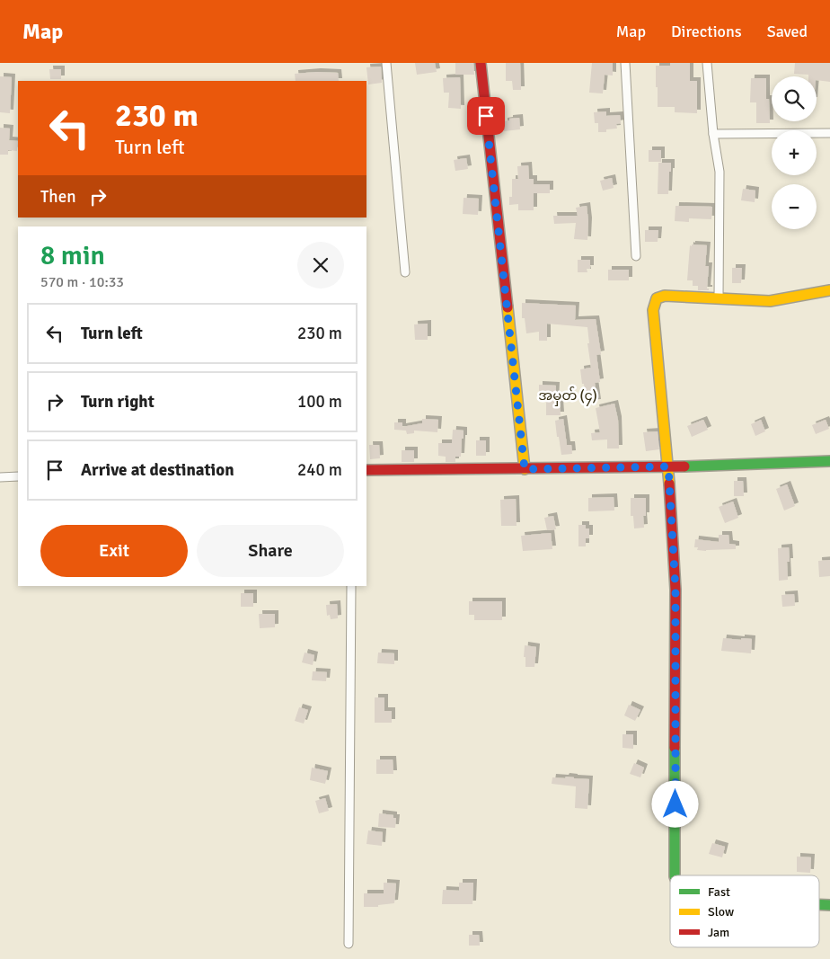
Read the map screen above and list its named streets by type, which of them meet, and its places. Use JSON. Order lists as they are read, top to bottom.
{
  "districts": ["အမှတ် (၄)"],
  "legend": ["Fast", "Slow", "Jam"],
  "page": {
    "header": "Map",
    "nav": ["Map", "Directions", "Saved"],
    "map_buttons": ["+", "−"],
    "turn": ["230 m", "Turn left"],
    "then": "Then",
    "heading": ["8 min", "570 m · 10:33"],
    "list": [
      {
        "name": "Turn left",
        "value": "230 m"
      },
      {
        "name": "Turn right",
        "value": "100 m"
      },
      {
        "name": "Arrive at destination",
        "value": "240 m"
      }
    ],
    "buttons": ["Exit", "Share"]
  }
}
